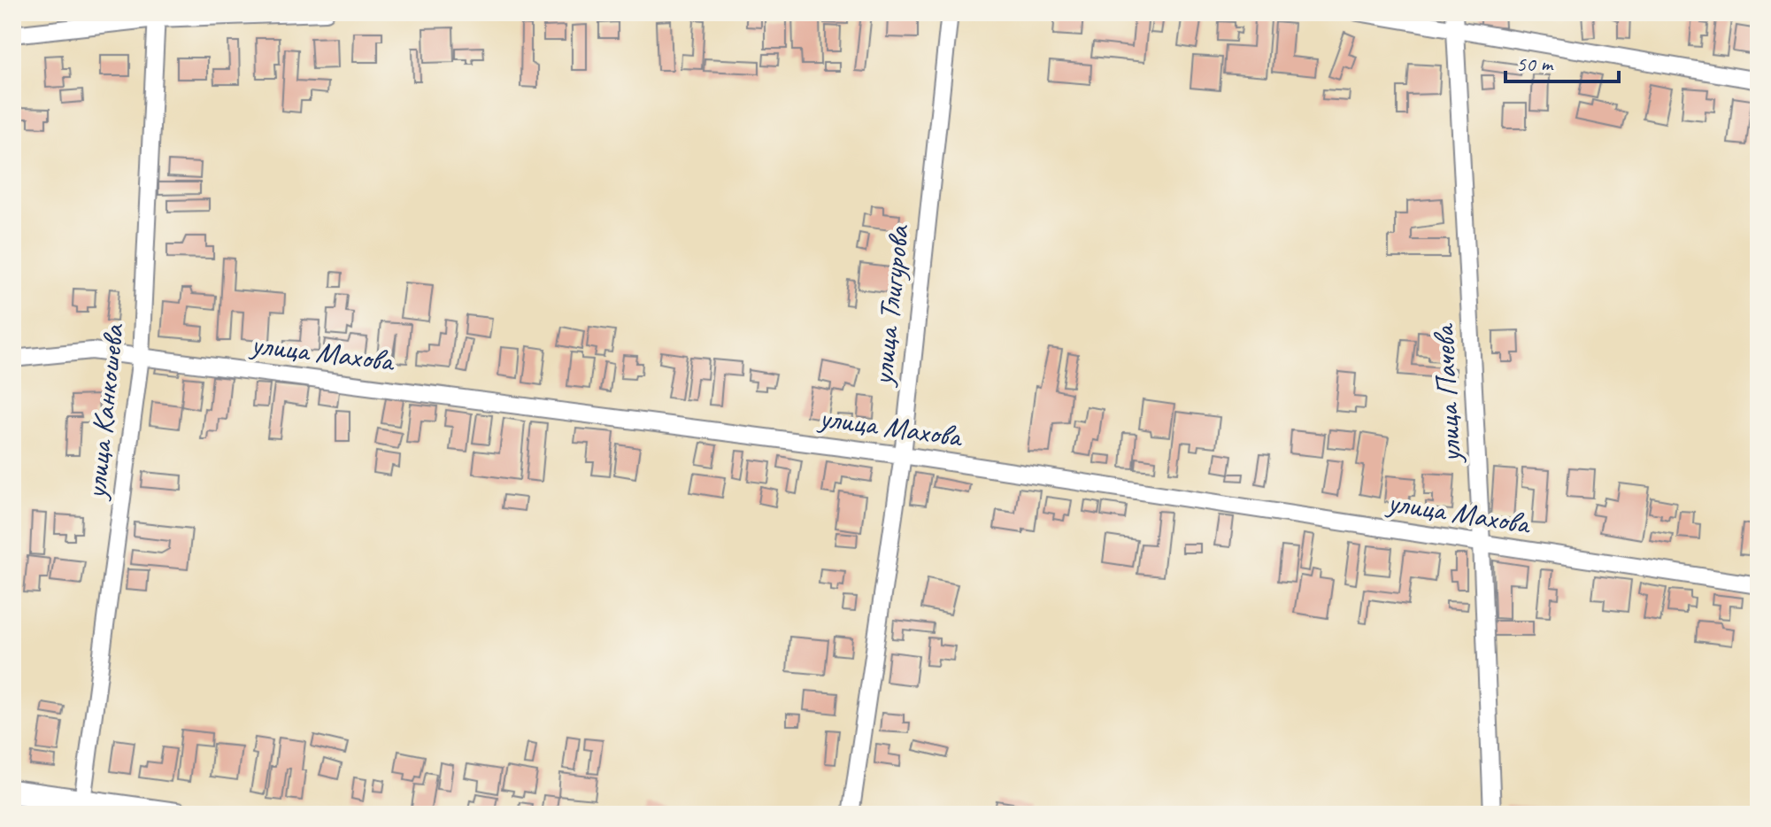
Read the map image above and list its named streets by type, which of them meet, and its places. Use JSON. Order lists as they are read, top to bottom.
{
  "streets": {
    "street": [
      "улица Тлигурова",
      "улица Махова",
      "улица Пачева",
      "улица Канкошева"
    ]
  },
  "crossings": [
    ["улица Тлигурова", "улица Махова"],
    ["улица Махова", "улица Пачева"],
    ["улица Махова", "улица Канкошева"]
  ],
  "scale_bar": "50 m"
}
